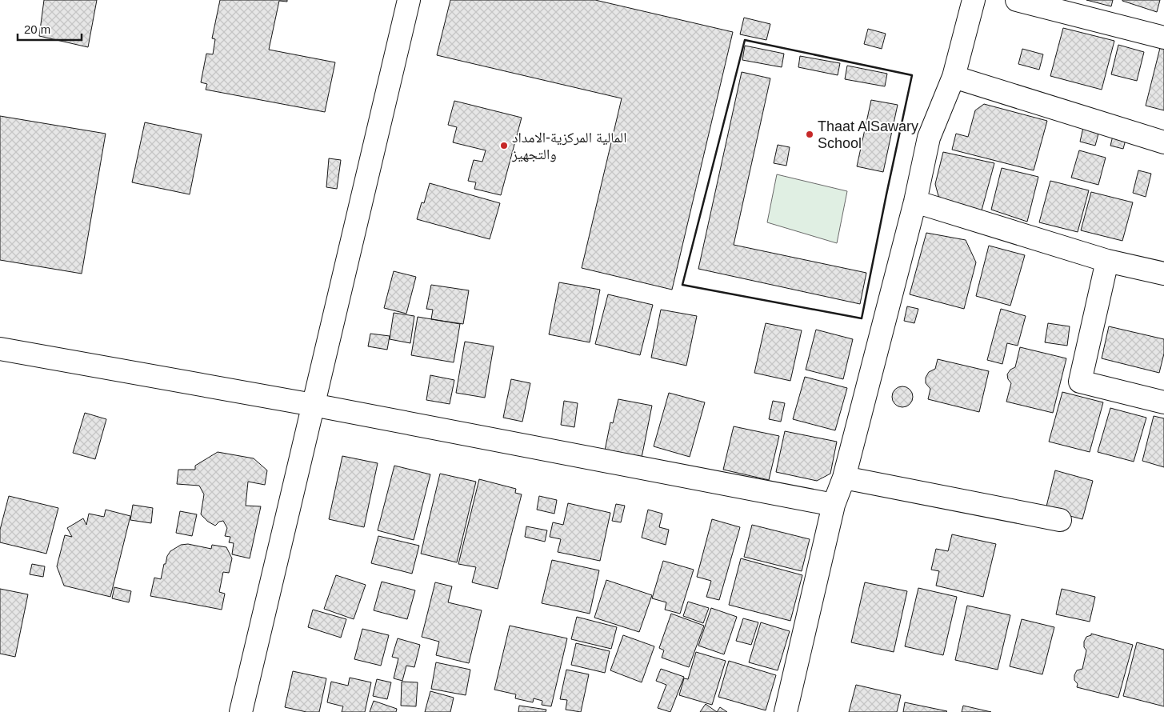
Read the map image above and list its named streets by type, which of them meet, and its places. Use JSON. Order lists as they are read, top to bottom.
{
  "places": ["Thaat AlSawary School", "المالية المركزية-الامداد والتجهيز"],
  "scale_bar": "20 m"
}
